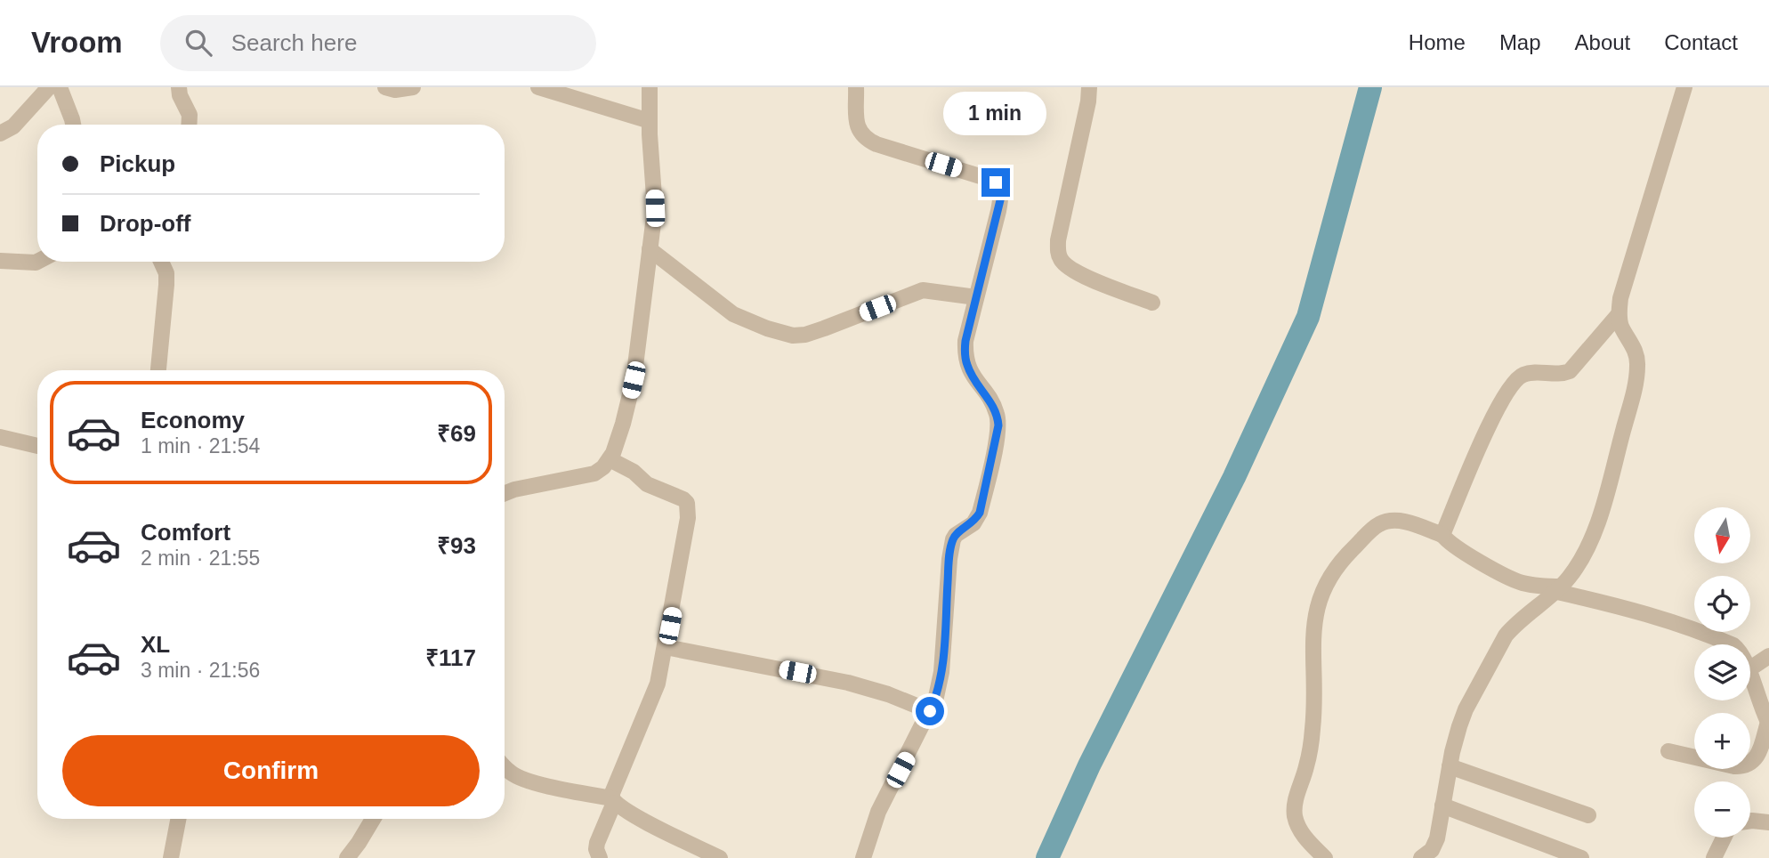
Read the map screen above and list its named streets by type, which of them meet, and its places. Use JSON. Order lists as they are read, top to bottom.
{
  "north": "bottom",
  "page": {
    "header": "Vroom",
    "search": "Search here",
    "nav": [
      "Home",
      "Map",
      "About",
      "Contact"
    ],
    "bubble": "1 min",
    "banner": ["Pickup", "Drop-off"],
    "list": [
      {
        "name": "Economy",
        "note": "1 min · 21:54",
        "value": "₹69"
      },
      {
        "name": "Comfort",
        "note": "2 min · 21:55",
        "value": "₹93"
      },
      {
        "name": "XL",
        "note": "3 min · 21:56",
        "value": "₹117"
      }
    ],
    "map_buttons": ["+", "−"],
    "buttons": "Confirm"
  }
}
